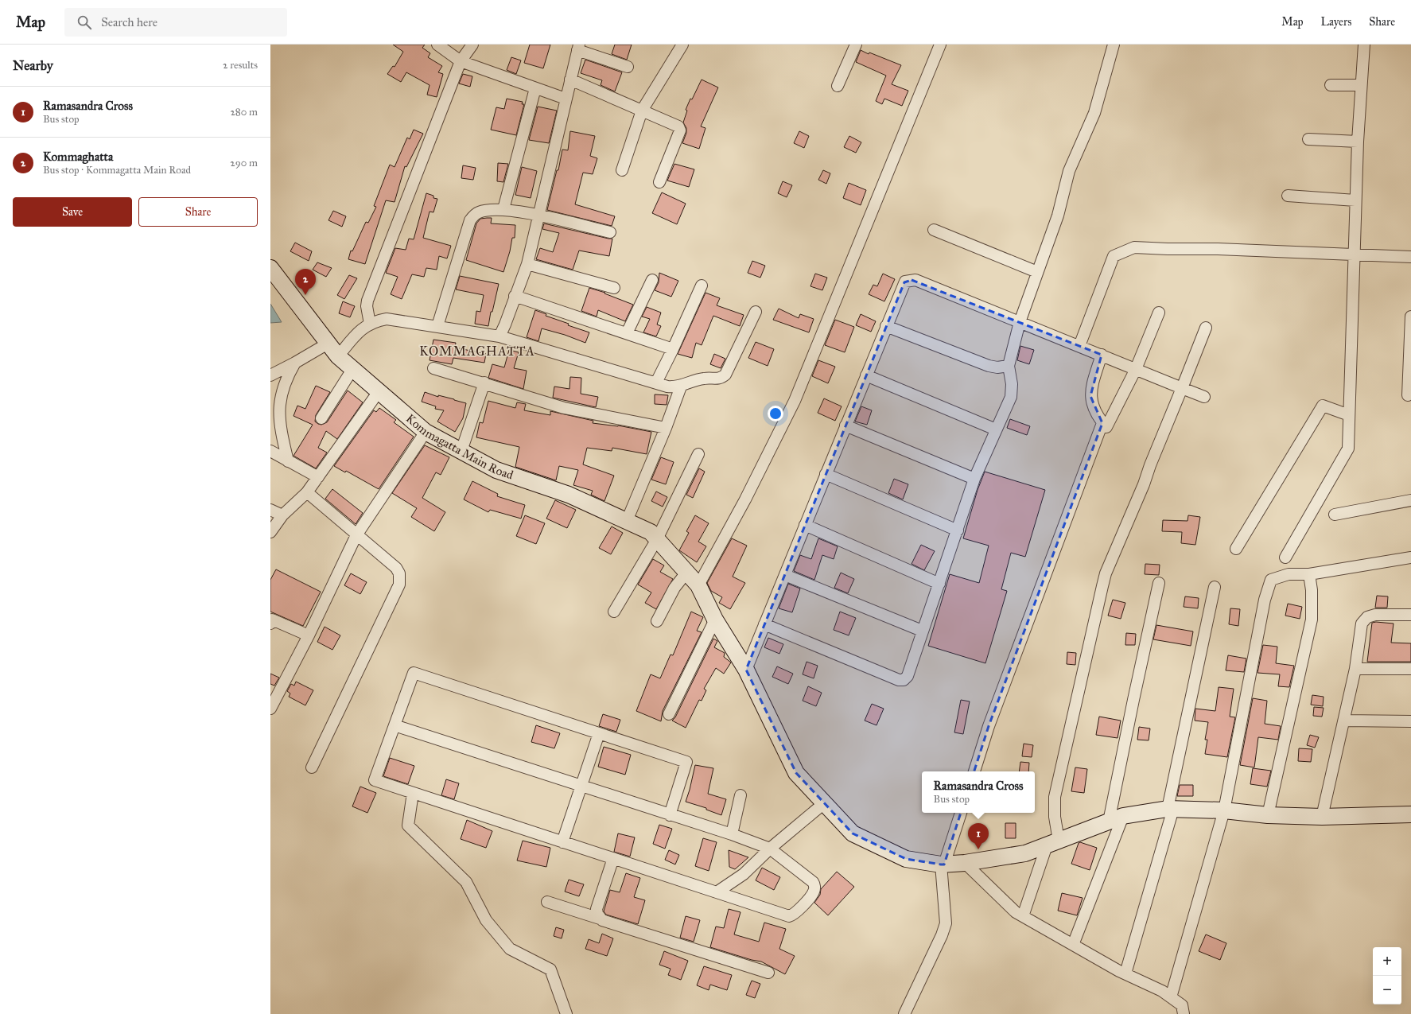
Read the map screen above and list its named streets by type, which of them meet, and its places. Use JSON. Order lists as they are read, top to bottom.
{
  "streets": {
    "main road": ["Kommagatta Main Road"]
  },
  "districts": ["KOMMAGHATTA"],
  "page": {
    "header": "Map",
    "search": "Search here",
    "nav": ["Map", "Layers", "Share"],
    "heading": ["Nearby", "2 results"],
    "list": [
      {
        "mark": "1",
        "name": "Ramasandra Cross",
        "note": "Bus stop",
        "value": "280 m"
      },
      {
        "mark": "2",
        "name": "Kommaghatta",
        "note": "Bus stop · Kommagatta Main Road",
        "value": "290 m"
      }
    ],
    "buttons": ["Save", "Share"],
    "pins": ["2", "1"],
    "popup": ["Ramasandra Cross", "Bus stop"],
    "map_buttons": ["+", "−"]
  }
}
